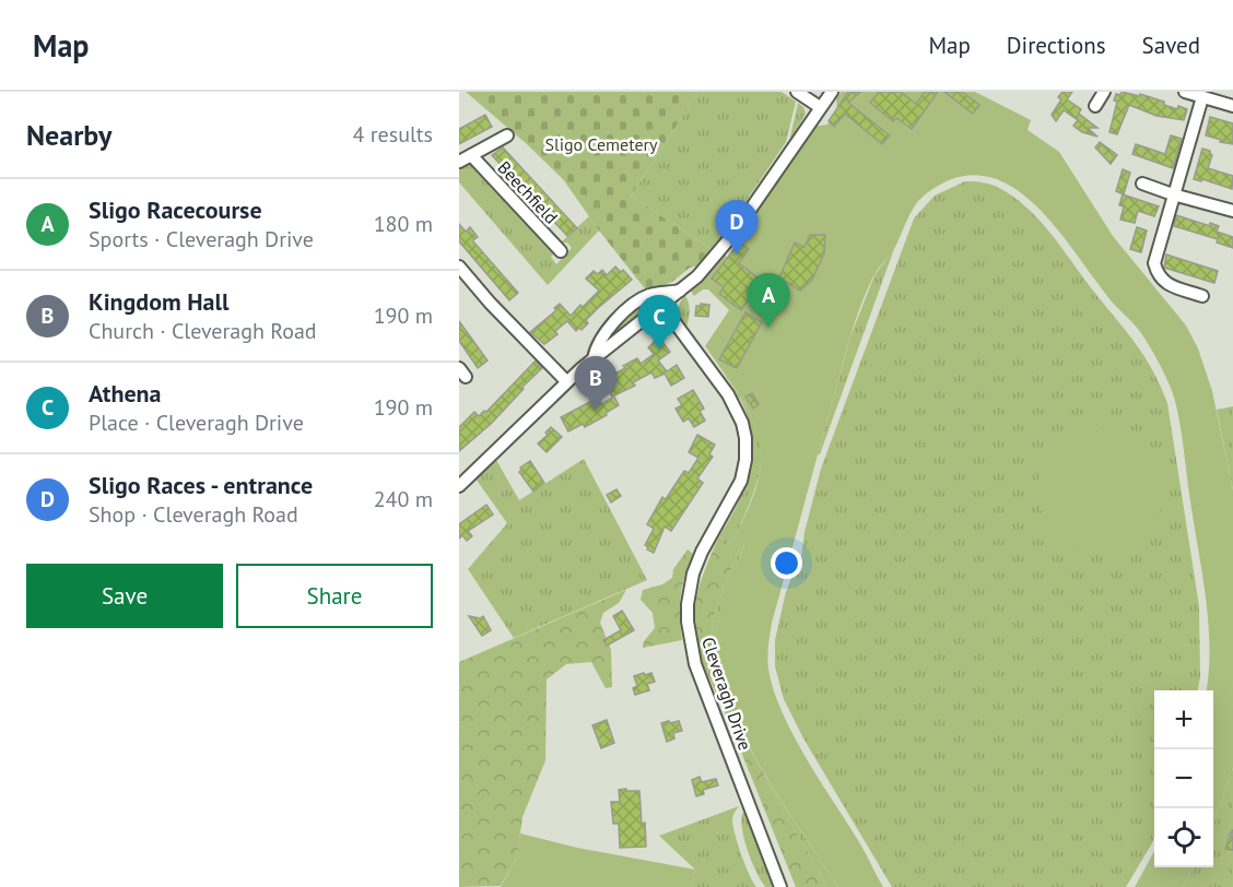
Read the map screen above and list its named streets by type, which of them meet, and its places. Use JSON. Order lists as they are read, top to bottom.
{
  "streets": {
    "street": ["Beechfield", "Cleveragh Drive"]
  },
  "parks": ["Sligo Cemetery"],
  "page": {
    "header": "Map",
    "nav": ["Map", "Directions", "Saved"],
    "heading": ["Nearby", "4 results"],
    "list": [
      {
        "mark": "A",
        "name": "Sligo Racecourse",
        "note": "Sports · Cleveragh Drive",
        "value": "180 m"
      },
      {
        "mark": "B",
        "name": "Kingdom Hall",
        "note": "Church · Cleveragh Road",
        "value": "190 m"
      },
      {
        "mark": "C",
        "name": "Athena",
        "note": "Place · Cleveragh Drive",
        "value": "190 m"
      },
      {
        "mark": "D",
        "name": "Sligo Races - entrance",
        "note": "Shop · Cleveragh Road",
        "value": "240 m"
      }
    ],
    "pins": [
      "D",
      "A",
      "C",
      "B"
    ],
    "buttons": ["Save", "Share"],
    "map_buttons": ["+", "−"]
  }
}
